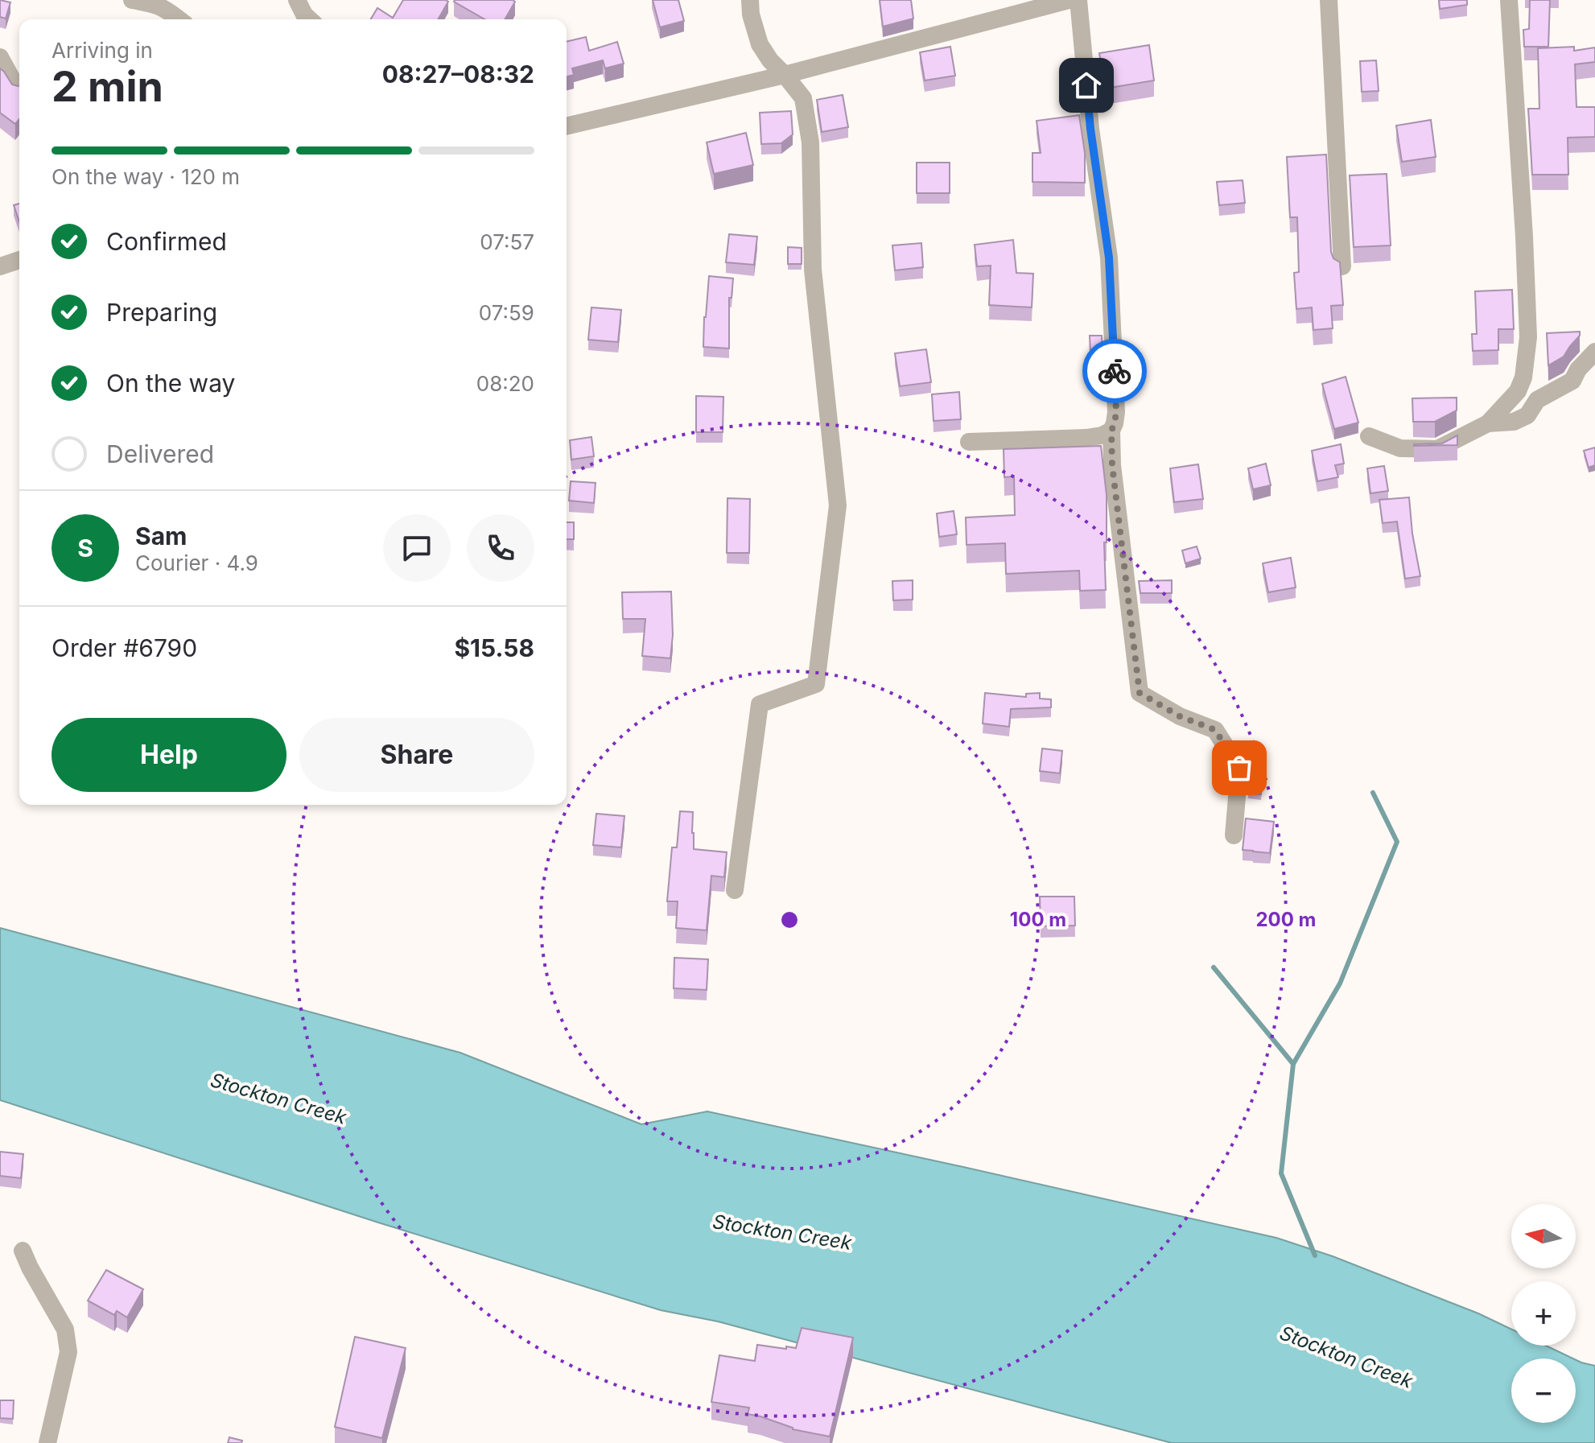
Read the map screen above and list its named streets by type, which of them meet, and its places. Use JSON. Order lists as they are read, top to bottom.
{
  "water": ["Stockton Creek"],
  "north": "left",
  "page": {
    "heading": ["2 min", "Arriving in", "08:27–08:32"],
    "panel": [
      "Sam",
      "Courier · 4.9",
      "Order #6790",
      "$15.58"
    ],
    "bar": "On the way · 120 m",
    "list": [
      ["Confirmed", "07:57"],
      ["Preparing", "07:59"],
      ["On the way", "08:20"],
      "Delivered"
    ],
    "round": "S",
    "buttons": ["Help", "Share"],
    "map_buttons": ["+", "−"]
  },
  "rings": ["100 m", "200 m"]
}
